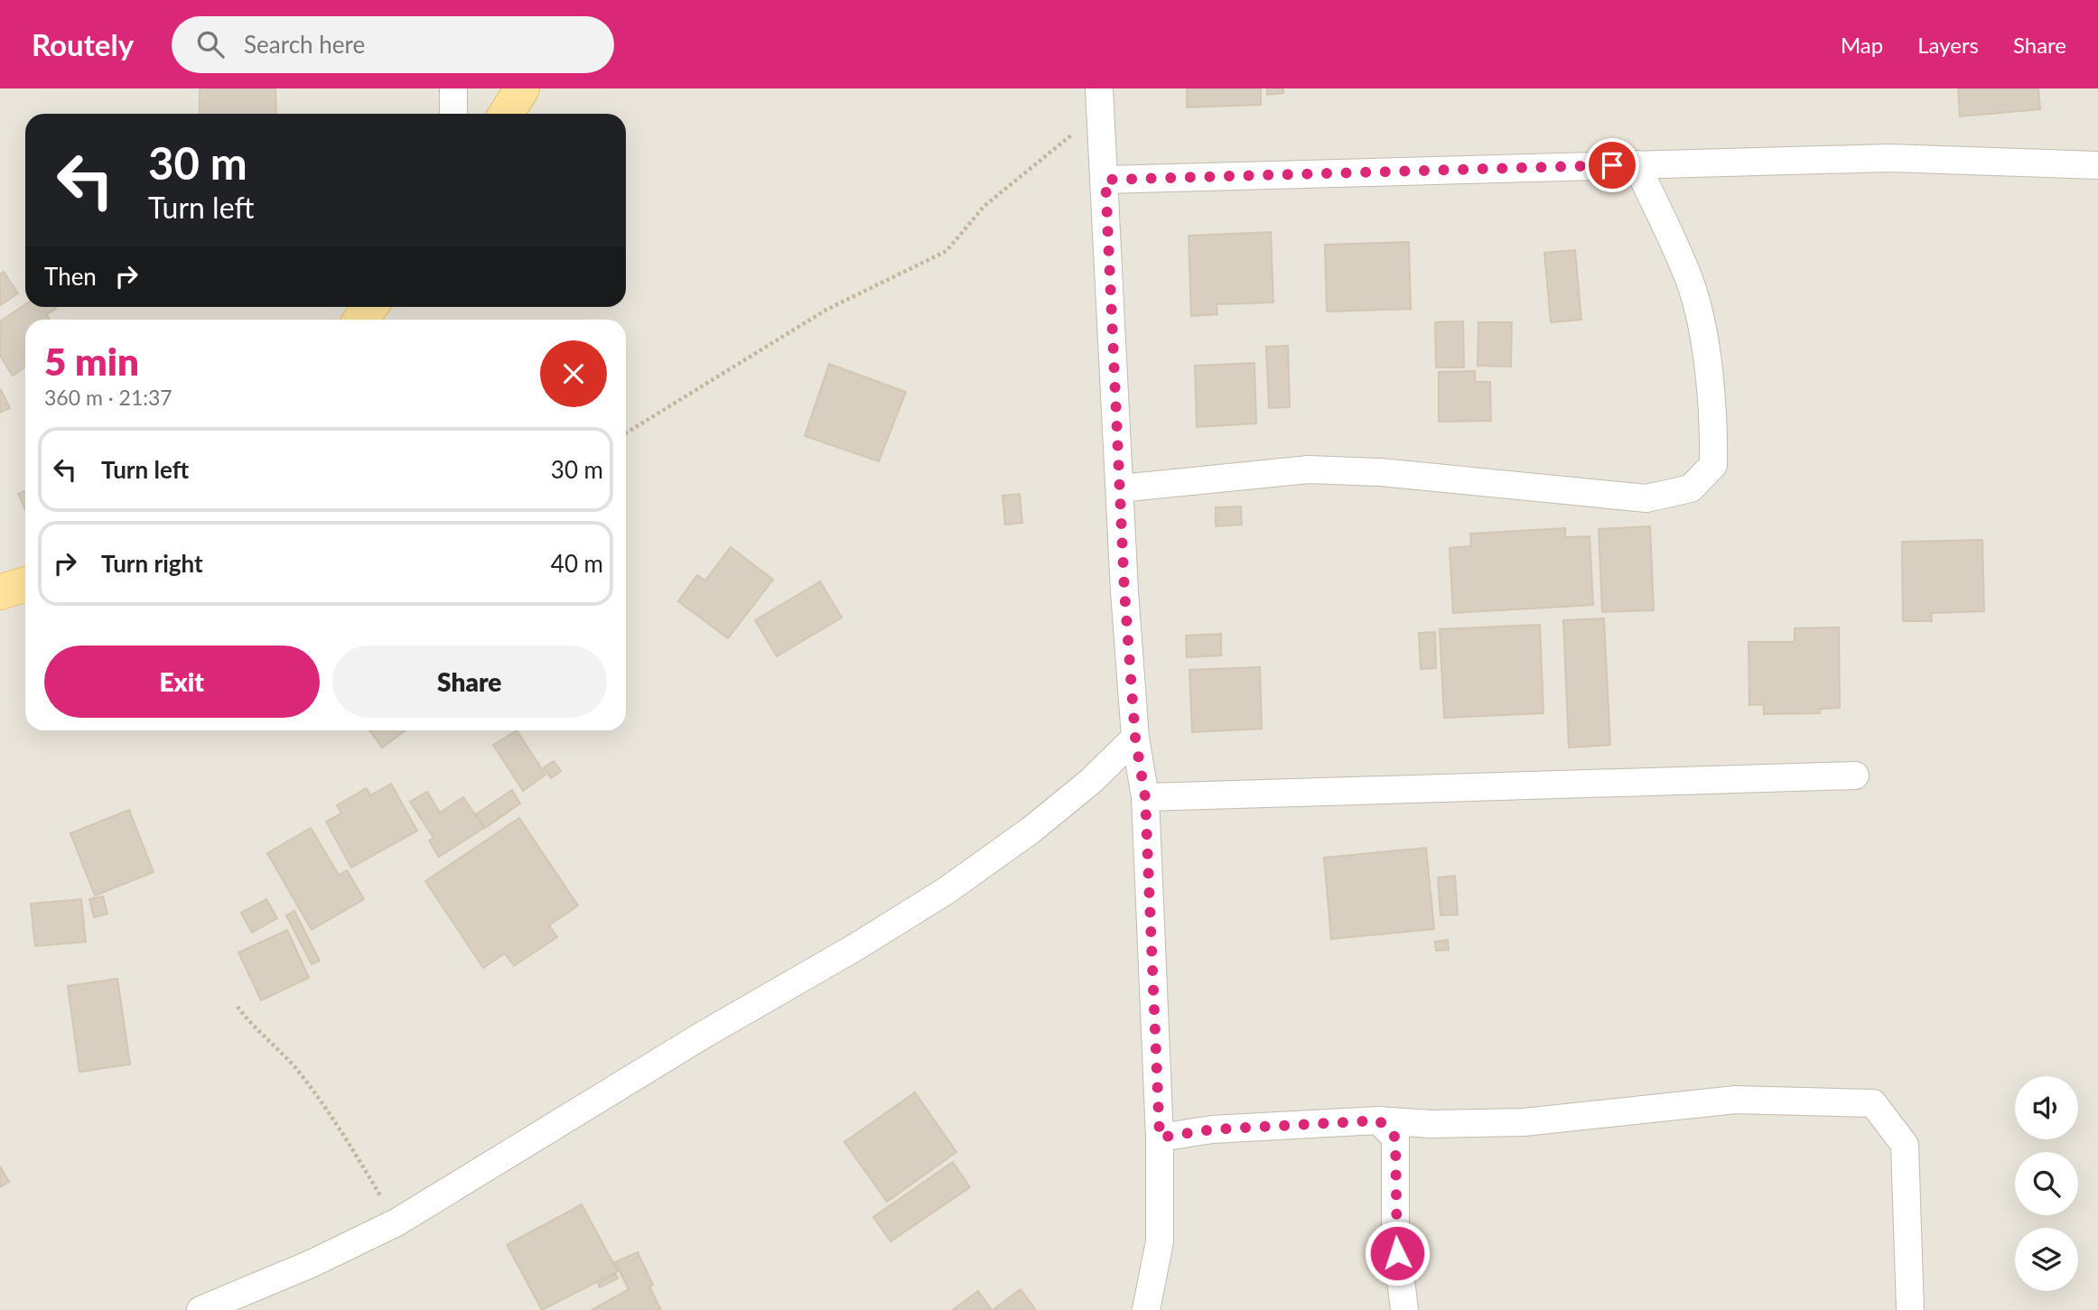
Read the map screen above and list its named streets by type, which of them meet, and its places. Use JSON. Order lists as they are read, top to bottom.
{
  "page": {
    "header": "Routely",
    "search": "Search here",
    "nav": ["Map", "Layers", "Share"],
    "turn": ["30 m", "Turn left"],
    "then": "Then",
    "heading": ["5 min", "360 m · 21:37"],
    "list": [
      {
        "name": "Turn left",
        "value": "30 m"
      },
      {
        "name": "Turn right",
        "value": "40 m"
      }
    ],
    "buttons": ["Exit", "Share"]
  }
}
